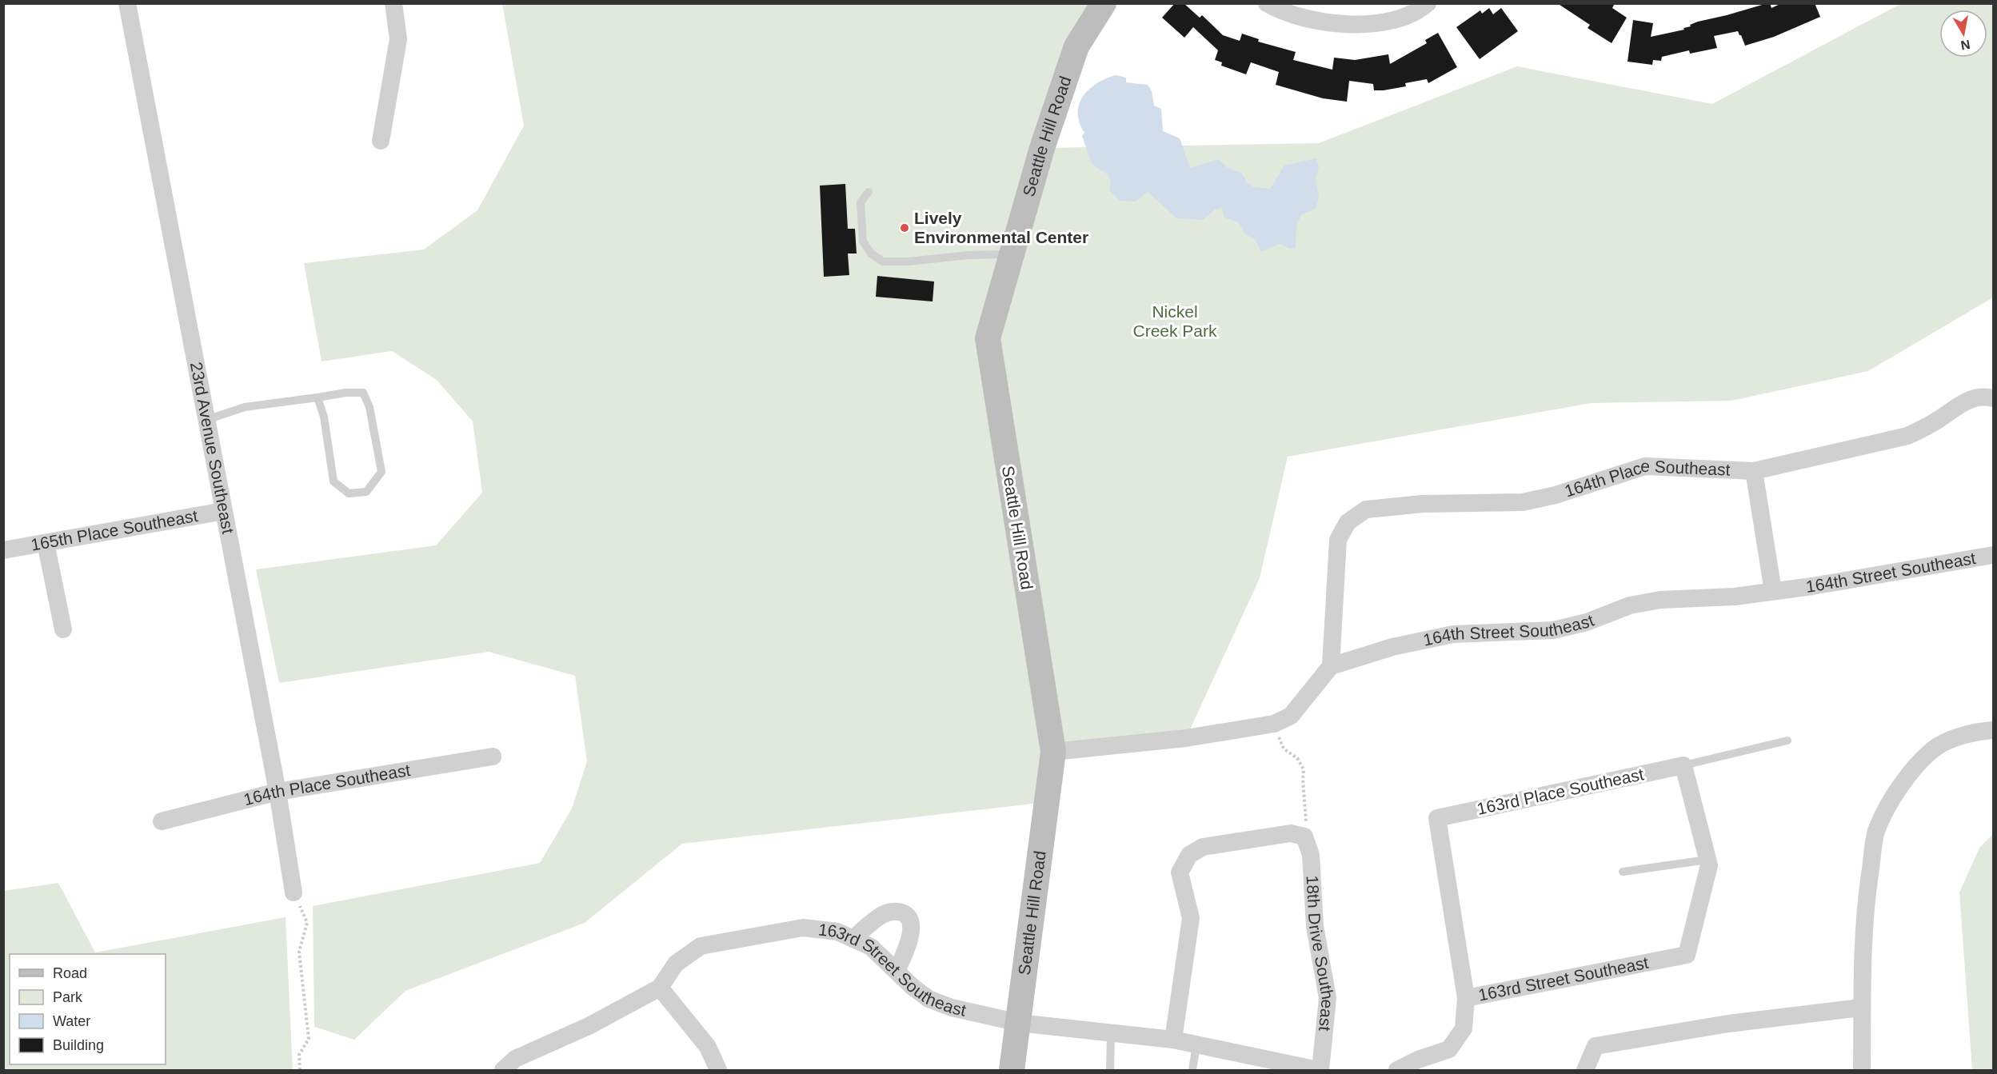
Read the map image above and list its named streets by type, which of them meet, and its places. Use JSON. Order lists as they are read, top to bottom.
{
  "streets": {
    "street": [
      "Seattle Hill Road",
      "23rd Avenue Southeast",
      "164th Place Southeast",
      "165th Place Southeast",
      "164th Street Southeast",
      "163rd Place Southeast",
      "18th Drive Southeast",
      "163rd Street Southeast"
    ]
  },
  "crossings": [
    ["Seattle Hill Road", "163rd Street Southeast"],
    ["23rd Avenue Southeast", "164th Place Southeast"],
    ["23rd Avenue Southeast", "165th Place Southeast"],
    ["164th Place Southeast", "164th Street Southeast"],
    ["163rd Place Southeast", "163rd Street Southeast"],
    ["18th Drive Southeast", "163rd Street Southeast"]
  ],
  "parks": ["Nickel Creek Park"],
  "places": ["Lively Environmental Center"],
  "legend": [
    "Road",
    "Park",
    "Water",
    "Building"
  ],
  "north": "bottom"
}
